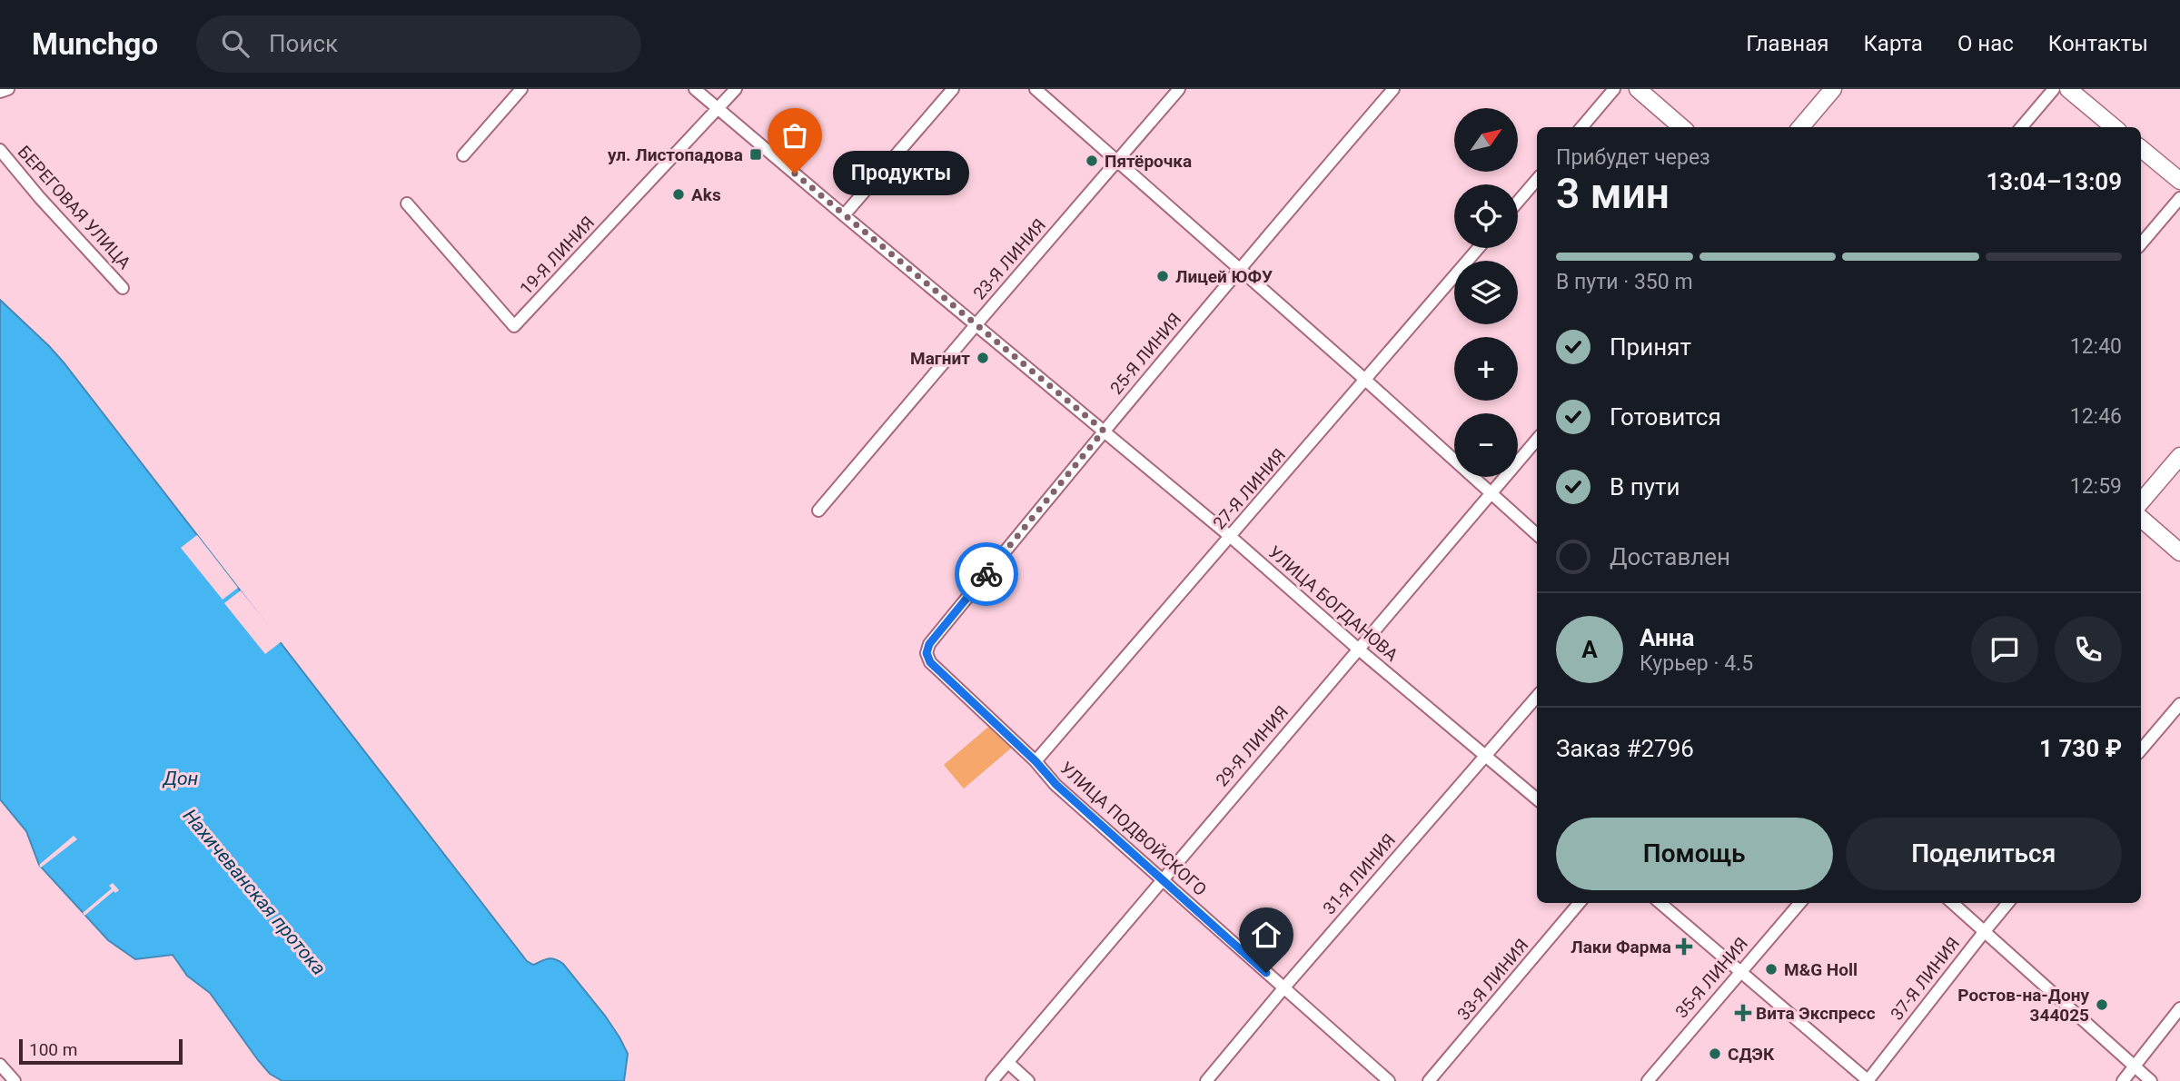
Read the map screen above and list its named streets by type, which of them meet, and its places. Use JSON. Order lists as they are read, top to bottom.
{
  "streets": {
    "street": [
      "БЕРЕГОВАЯ УЛИЦА",
      "19-Я ЛИНИЯ",
      "23-Я ЛИНИЯ",
      "25-Я ЛИНИЯ",
      "27-Я ЛИНИЯ",
      "УЛИЦА БОГДАНОВА",
      "29-Я ЛИНИЯ",
      "УЛИЦА ПОДВОЙСКОГО",
      "31-Я ЛИНИЯ",
      "35-Я ЛИНИЯ",
      "37-Я ЛИНИЯ",
      "33-Я ЛИНИЯ"
    ]
  },
  "crossings": [
    ["19-Я ЛИНИЯ", "УЛИЦА БОГДАНОВА"],
    ["23-Я ЛИНИЯ", "УЛИЦА БОГДАНОВА"],
    ["25-Я ЛИНИЯ", "УЛИЦА БОГДАНОВА"],
    ["25-Я ЛИНИЯ", "УЛИЦА ПОДВОЙСКОГО"],
    ["27-Я ЛИНИЯ", "УЛИЦА БОГДАНОВА"],
    ["27-Я ЛИНИЯ", "УЛИЦА ПОДВОЙСКОГО"],
    ["УЛИЦА БОГДАНОВА", "29-Я ЛИНИЯ"],
    ["УЛИЦА БОГДАНОВА", "31-Я ЛИНИЯ"],
    ["29-Я ЛИНИЯ", "УЛИЦА ПОДВОЙСКОГО"],
    ["УЛИЦА ПОДВОЙСКОГО", "31-Я ЛИНИЯ"]
  ],
  "water": ["Дон", "Нахичеванская протока"],
  "places": {
    "transit": ["ул. Листопадова"],
    "other": [
      "Пятёрочка",
      "Продукты",
      "Aks",
      "Лицей ЮФУ",
      "Магнит",
      "M&G Holl",
      "Ростов-на-Дону 344025",
      "СДЭК"
    ],
    "health": ["Лаки Фарма", "Вита Экспресс"]
  },
  "scale_bar": "100 m",
  "north": "top right",
  "page": {
    "header": "Munchgo",
    "search": "Поиск",
    "nav": [
      "Главная",
      "Карта",
      "О нас",
      "Контакты"
    ],
    "map_buttons": ["+", "−"],
    "heading": ["3 мин", "Прибудет через", "13:04–13:09"],
    "panel": [
      "Анна",
      "Курьер · 4.5",
      "Заказ #2796",
      "1 730 ₽"
    ],
    "bubble": "Продукты",
    "bar": "В пути · 350 m",
    "list": [
      ["Принят", "12:40"],
      ["Готовится", "12:46"],
      ["В пути", "12:59"],
      "Доставлен"
    ],
    "round": "А",
    "buttons": ["Помощь", "Поделиться"],
    "scale": "100 m"
  }
}
